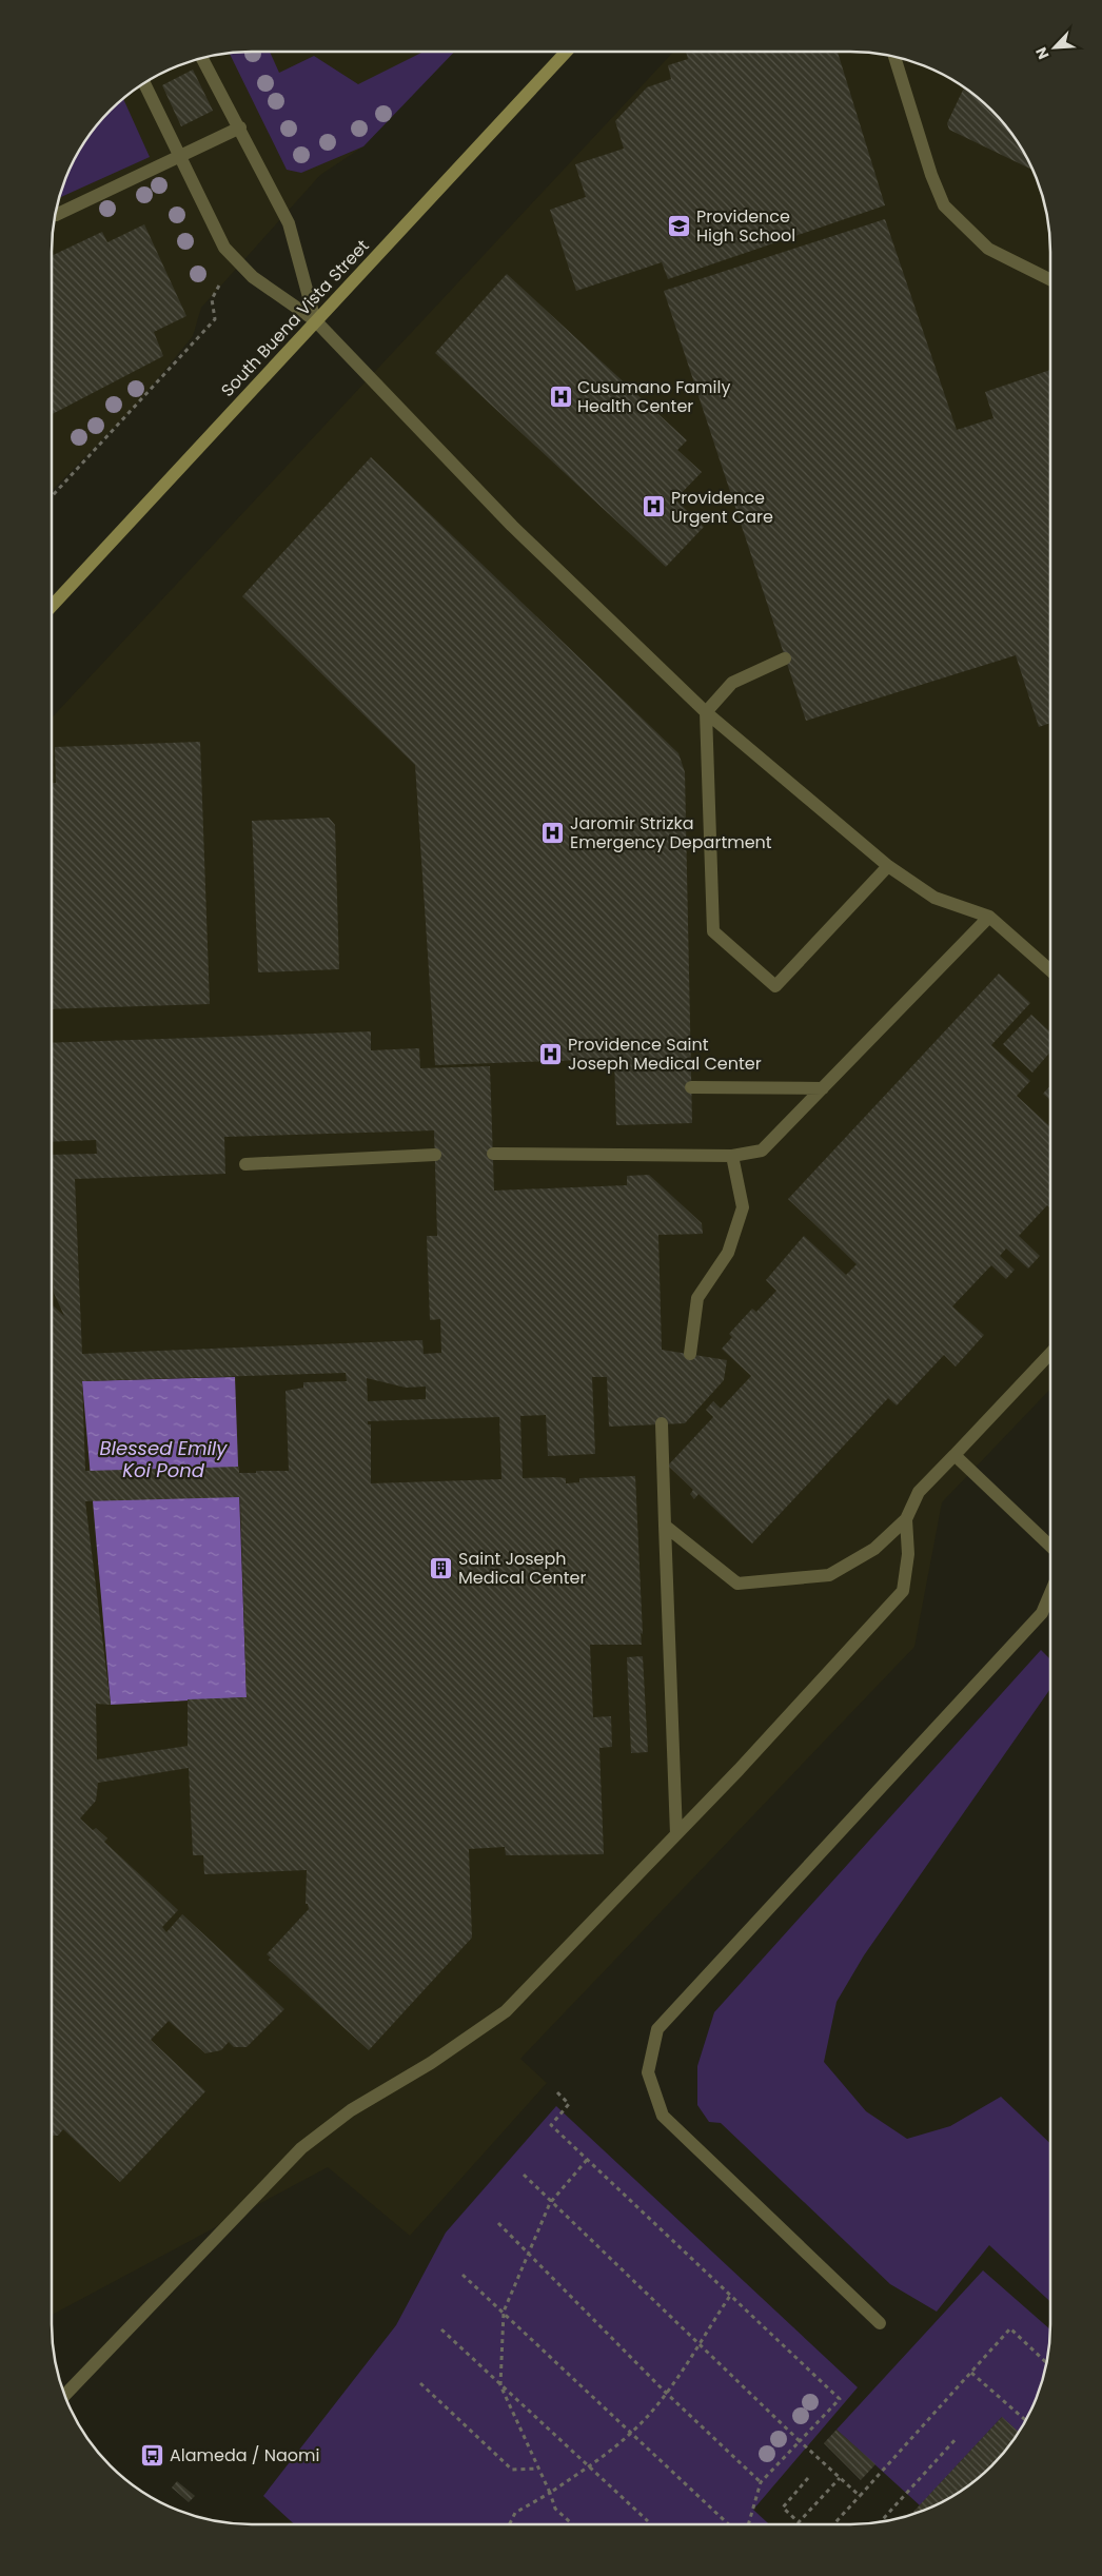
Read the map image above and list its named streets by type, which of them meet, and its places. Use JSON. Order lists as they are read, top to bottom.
{
  "streets": {
    "main road": ["South Buena Vista Street"]
  },
  "water": ["Blessed Emily Koi Pond"],
  "places": {
    "school or university": ["Providence High School"],
    "hospital": [
      "Cusumano Family Health Center",
      "Providence Urgent Care",
      "Jaromir Strizka Emergency Department",
      "Providence Saint Joseph Medical Center"
    ],
    "building": ["Saint Joseph Medical Center"],
    "bus stop": ["Alameda / Naomi"]
  },
  "north": "bottom left"
}
